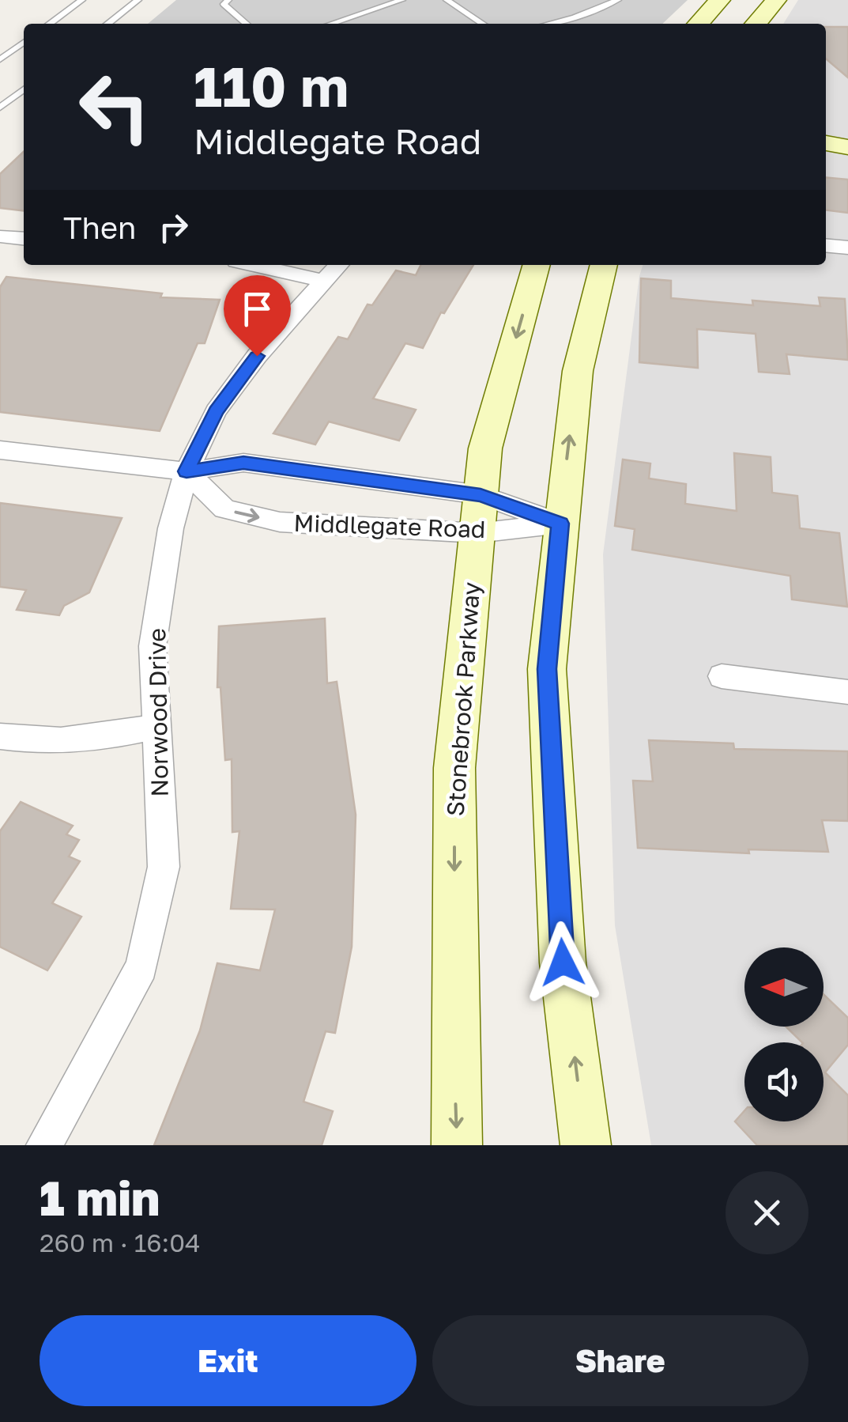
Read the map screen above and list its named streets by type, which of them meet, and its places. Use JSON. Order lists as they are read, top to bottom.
{
  "streets": {
    "main road": ["Stonebrook Parkway"],
    "street": ["Middlegate Road", "Norwood Drive"]
  },
  "crossings": [
    ["Middlegate Road", "Stonebrook Parkway"],
    ["Middlegate Road", "Norwood Drive"]
  ],
  "north": "left",
  "page": {
    "turn": ["110 m", "Middlegate Road"],
    "then": "Then",
    "heading": ["1 min", "260 m · 16:04"],
    "buttons": ["Exit", "Share"]
  }
}
